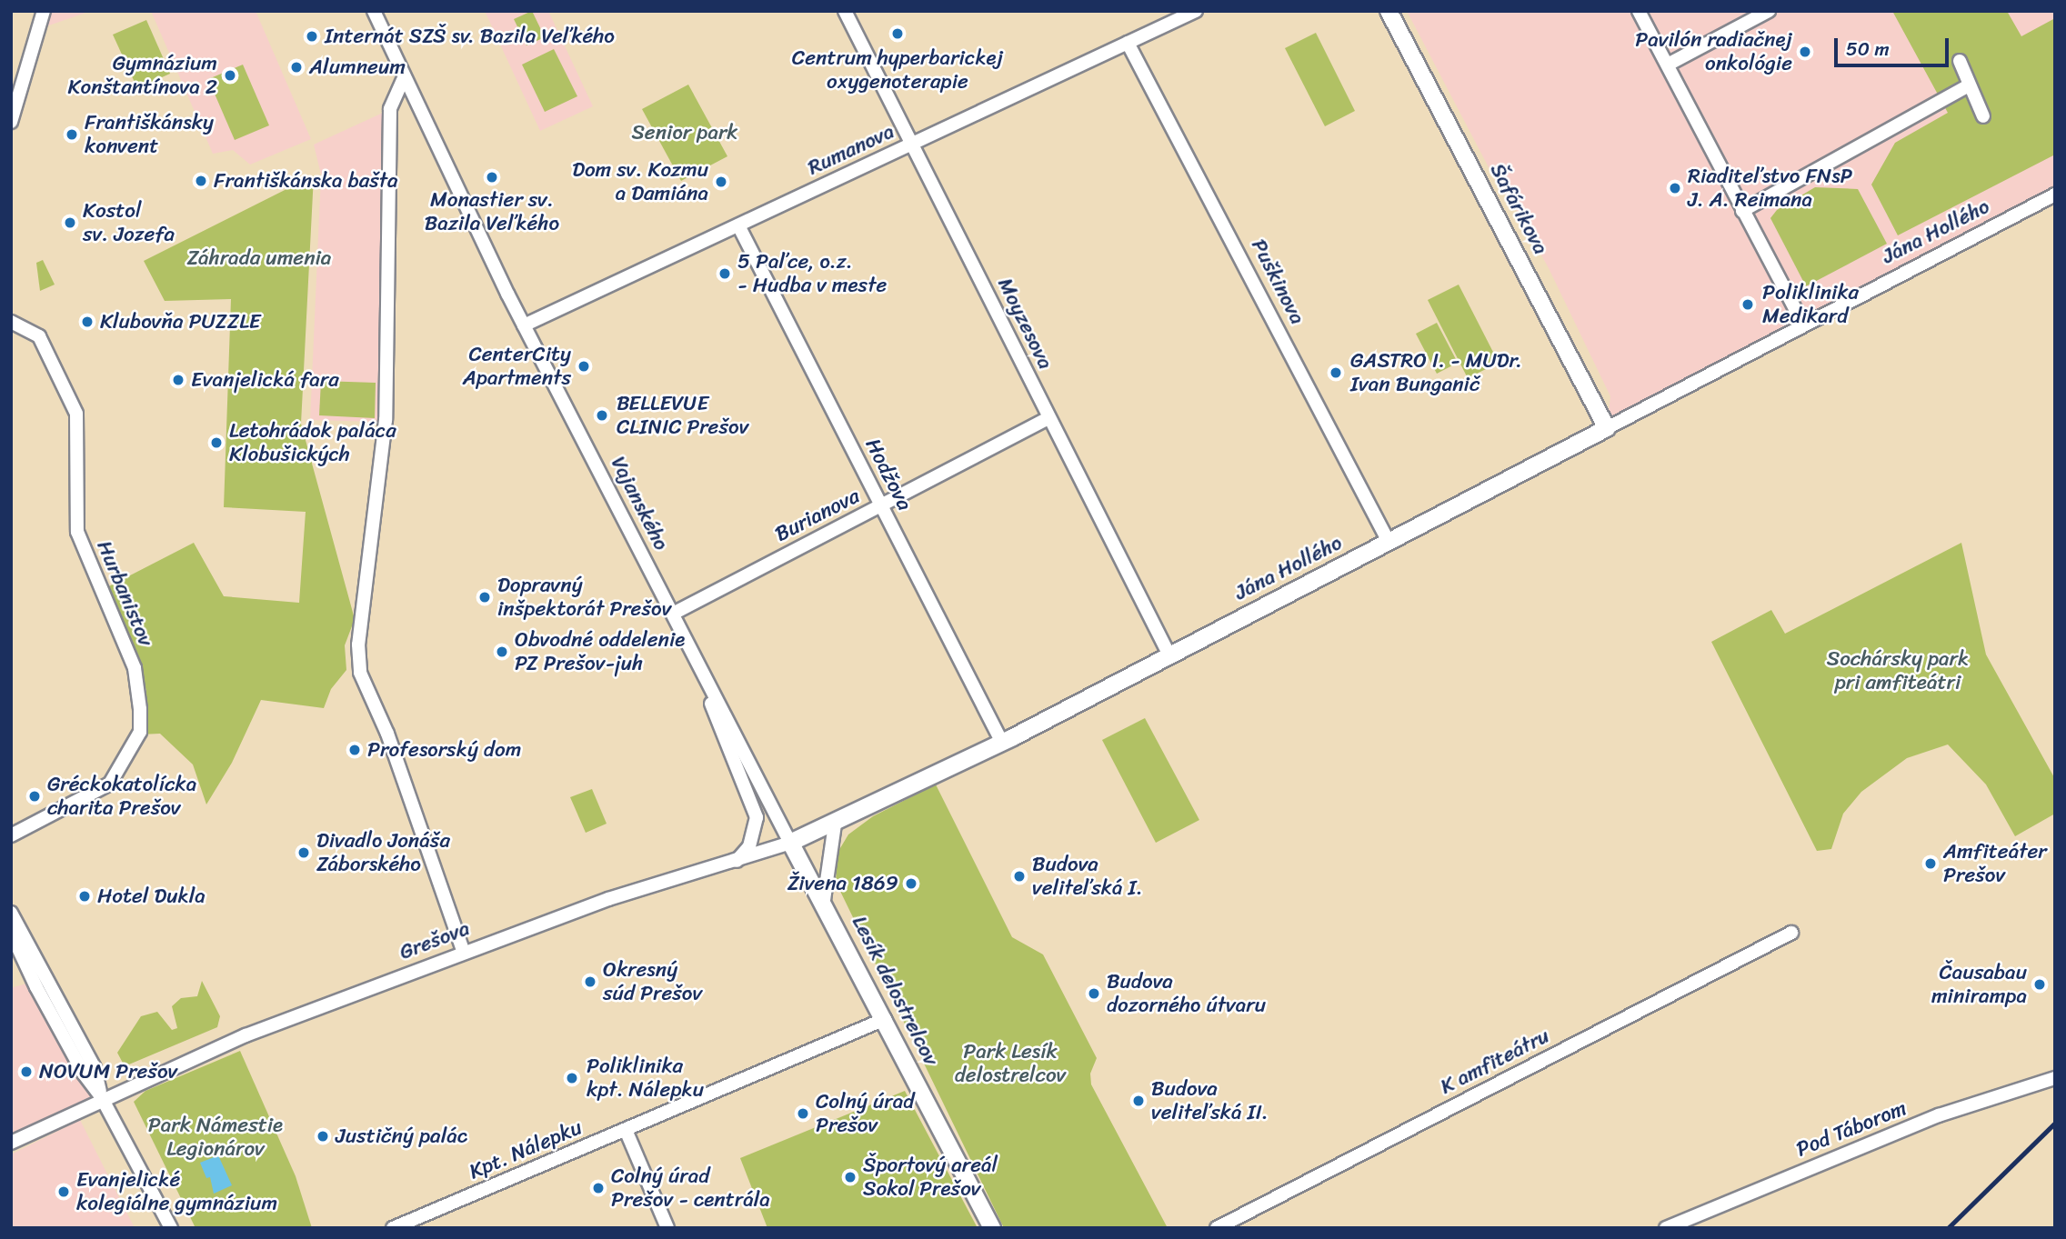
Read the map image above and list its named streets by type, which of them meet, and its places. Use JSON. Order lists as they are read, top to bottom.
{
  "streets": {
    "street": [
      "Rumanova",
      "Šafárikova",
      "Jána Hollého",
      "Puškinova",
      "Moyzesova",
      "Hodžova",
      "Vajanského",
      "Burianova",
      "Hurbanistov",
      "Grešova",
      "Lesík delostrelcov",
      "K amfiteátru",
      "Pod Táborom",
      "Kpt. Nálepku"
    ]
  },
  "crossings": [
    ["Rumanova", "Puškinova"],
    ["Rumanova", "Moyzesova"],
    ["Rumanova", "Hodžova"],
    ["Rumanova", "Vajanského"],
    ["Šafárikova", "Jána Hollého"],
    ["Jána Hollého", "Puškinova"],
    ["Jána Hollého", "Moyzesova"],
    ["Jána Hollého", "Hodžova"],
    ["Jána Hollého", "Vajanského"],
    ["Jána Hollého", "Grešova"],
    ["Jána Hollého", "Lesík delostrelcov"],
    ["Moyzesova", "Burianova"],
    ["Hodžova", "Burianova"],
    ["Vajanského", "Burianova"],
    ["Vajanského", "Grešova"],
    ["Vajanského", "Lesík delostrelcov"],
    ["Grešova", "Lesík delostrelcov"],
    ["Lesík delostrelcov", "Kpt. Nálepku"]
  ],
  "parks": [
    "Senior park",
    "Záhrada umenia",
    "Sochársky park pri amfiteátri",
    "Park Lesík delostrelcov",
    "Park Námestie Legionárov"
  ],
  "places": [
    "Centrum hyperbarickej oxygenoterapie",
    "Internát SZŠ sv. Bazila Veľkého",
    "Pavilón radiačnej onkológie",
    "Alumneum",
    "Gymnázium Konštantínova 2",
    "Františkánsky konvent",
    "Monastier sv. Bazila Veľkého",
    "Františkánska bašta",
    "Dom sv. Kozmu a Damiána",
    "Riaditeľstvo FNsP J. A. Reimana",
    "Kostol sv. Jozefa",
    "5 Paľce, o.z. - Hudba v meste",
    "Poliklinika Medikard",
    "Klubovňa PUZZLE",
    "CenterCity Apartments",
    "GASTRO I. - MUDr. Ivan Bunganič",
    "Evanjelická fara",
    "BELLEVUE CLINIC Prešov",
    "Letohrádok paláca Klobušických",
    "Dopravný inšpektorát Prešov",
    "Obvodné oddelenie PZ Prešov-juh",
    "Profesorský dom",
    "Gréckokatolícka charita Prešov",
    "Divadlo Jonáša Záborského",
    "Amfiteáter Prešov",
    "Budova veliteľská I.",
    "Živena 1869",
    "Hotel Dukla",
    "Okresný súd Prešov",
    "Čausabau minirampa",
    "Budova dozorného útvaru",
    "NOVUM Prešov",
    "Poliklinika kpt. Nálepku",
    "Budova veliteľská II.",
    "Colný úrad Prešov",
    "Justičný palác",
    "Športový areál Sokol Prešov",
    "Colný úrad Prešov - centrála",
    "Evanjelické kolegiálne gymnázium"
  ],
  "scale_bar": "50 m"
}
